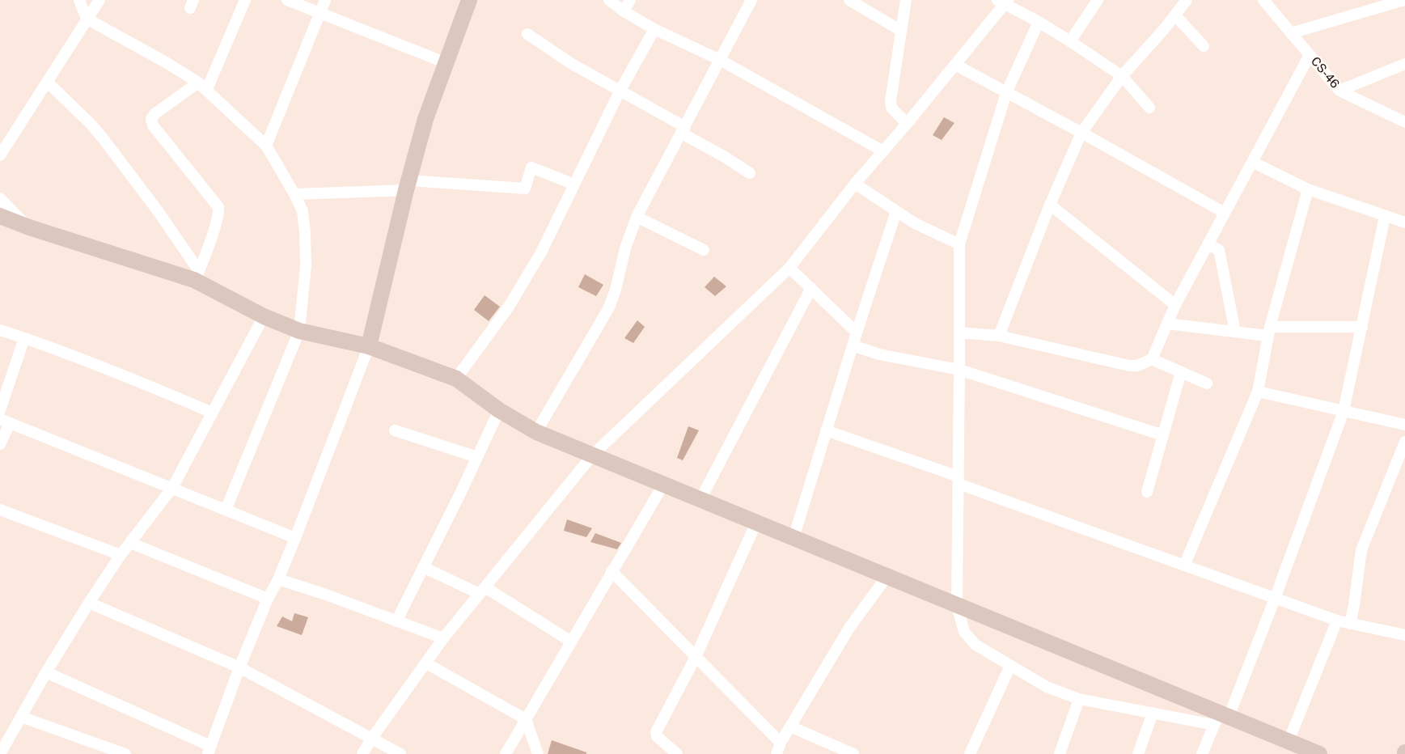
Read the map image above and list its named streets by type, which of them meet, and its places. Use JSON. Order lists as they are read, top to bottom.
{
  "streets": {
    "street": ["CS-46"]
  }
}
